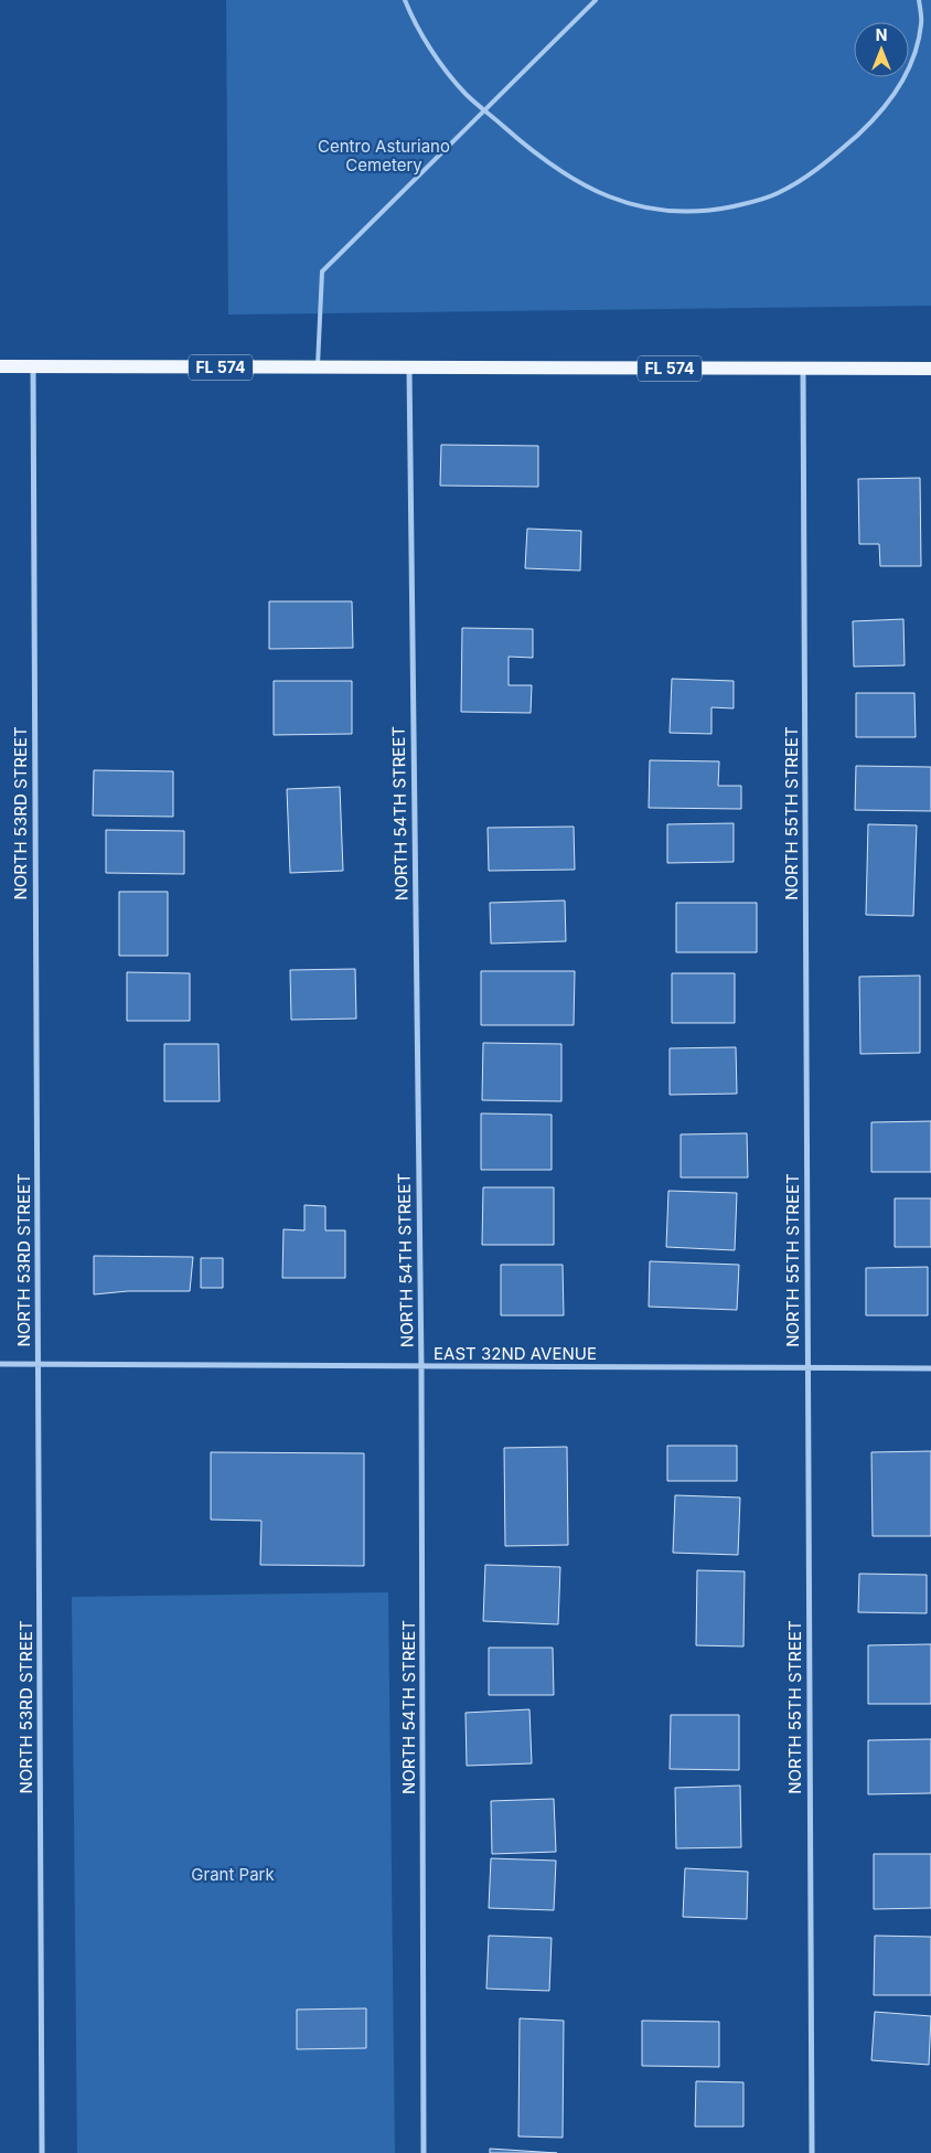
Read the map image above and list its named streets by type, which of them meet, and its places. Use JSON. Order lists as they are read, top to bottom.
{
  "streets": {
    "main road": ["FL 574"],
    "street": [
      "NORTH 53RD STREET",
      "NORTH 54TH STREET",
      "NORTH 55TH STREET",
      "EAST 32ND AVENUE"
    ]
  },
  "crossings": [
    ["FL 574", "NORTH 53RD STREET"],
    ["FL 574", "NORTH 54TH STREET"],
    ["FL 574", "NORTH 55TH STREET"],
    ["NORTH 53RD STREET", "EAST 32ND AVENUE"],
    ["NORTH 54TH STREET", "EAST 32ND AVENUE"],
    ["NORTH 55TH STREET", "EAST 32ND AVENUE"]
  ],
  "parks": ["Centro Asturiano Cemetery", "Grant Park"],
  "north": "top"
}
